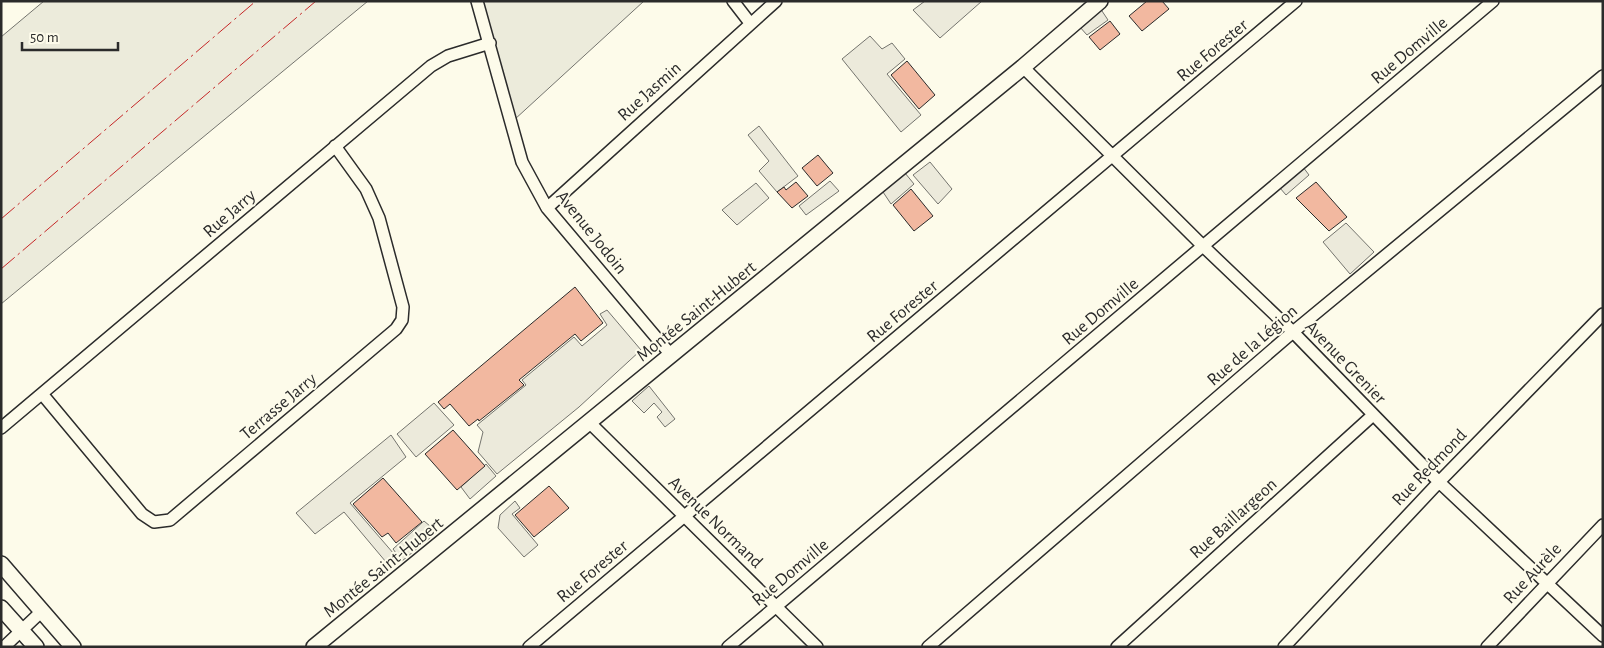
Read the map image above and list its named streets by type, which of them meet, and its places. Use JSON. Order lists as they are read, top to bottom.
{
  "streets": {
    "street": [
      "Rue Forester",
      "Rue Domville",
      "Rue Jasmin",
      "Rue Jarry",
      "Avenue Jodoin",
      "Montée Saint-Hubert",
      "Rue de la Légion",
      "Avenue Grenier",
      "Terrasse Jarry",
      "Rue Redmond",
      "Rue Baillargeon",
      "Avenue Normand",
      "Rue Aurèle"
    ]
  },
  "crossings": [
    ["Rue Forester", "Avenue Grenier"],
    ["Rue Forester", "Avenue Normand"],
    ["Rue Domville", "Avenue Grenier"],
    ["Rue Domville", "Avenue Normand"],
    ["Rue Jasmin", "Avenue Jodoin"],
    ["Rue Jarry", "Avenue Jodoin"],
    ["Rue Jarry", "Terrasse Jarry"],
    ["Avenue Jodoin", "Montée Saint-Hubert"],
    ["Montée Saint-Hubert", "Avenue Grenier"],
    ["Montée Saint-Hubert", "Avenue Normand"],
    ["Rue de la Légion", "Avenue Grenier"],
    ["Avenue Grenier", "Rue Redmond"],
    ["Avenue Grenier", "Rue Baillargeon"],
    ["Avenue Grenier", "Rue Aurèle"]
  ],
  "scale_bar": "50 m"
}
